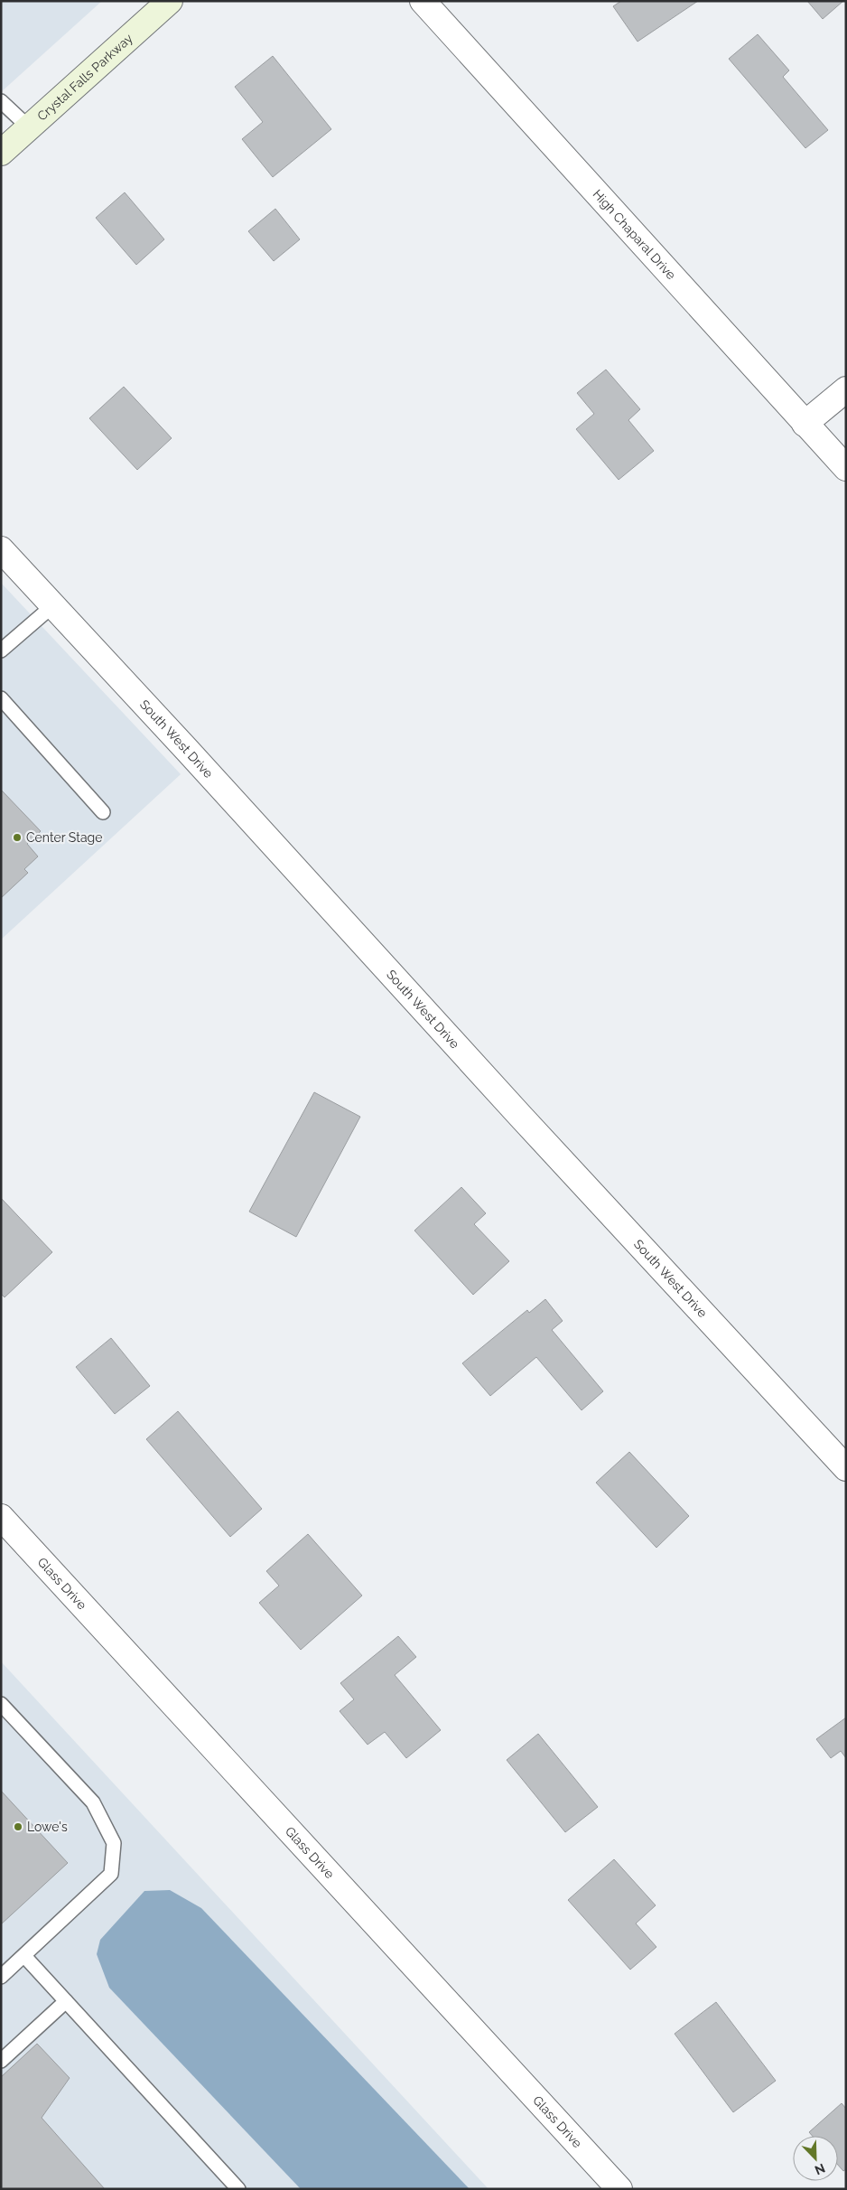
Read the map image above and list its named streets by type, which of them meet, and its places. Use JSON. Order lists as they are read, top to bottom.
{
  "streets": {
    "main road": ["Crystal Falls Parkway"],
    "street": ["High Chaparal Drive", "South West Drive", "Glass Drive"]
  },
  "places": ["Center Stage", "Lowe's"],
  "north": "bottom right"
}
